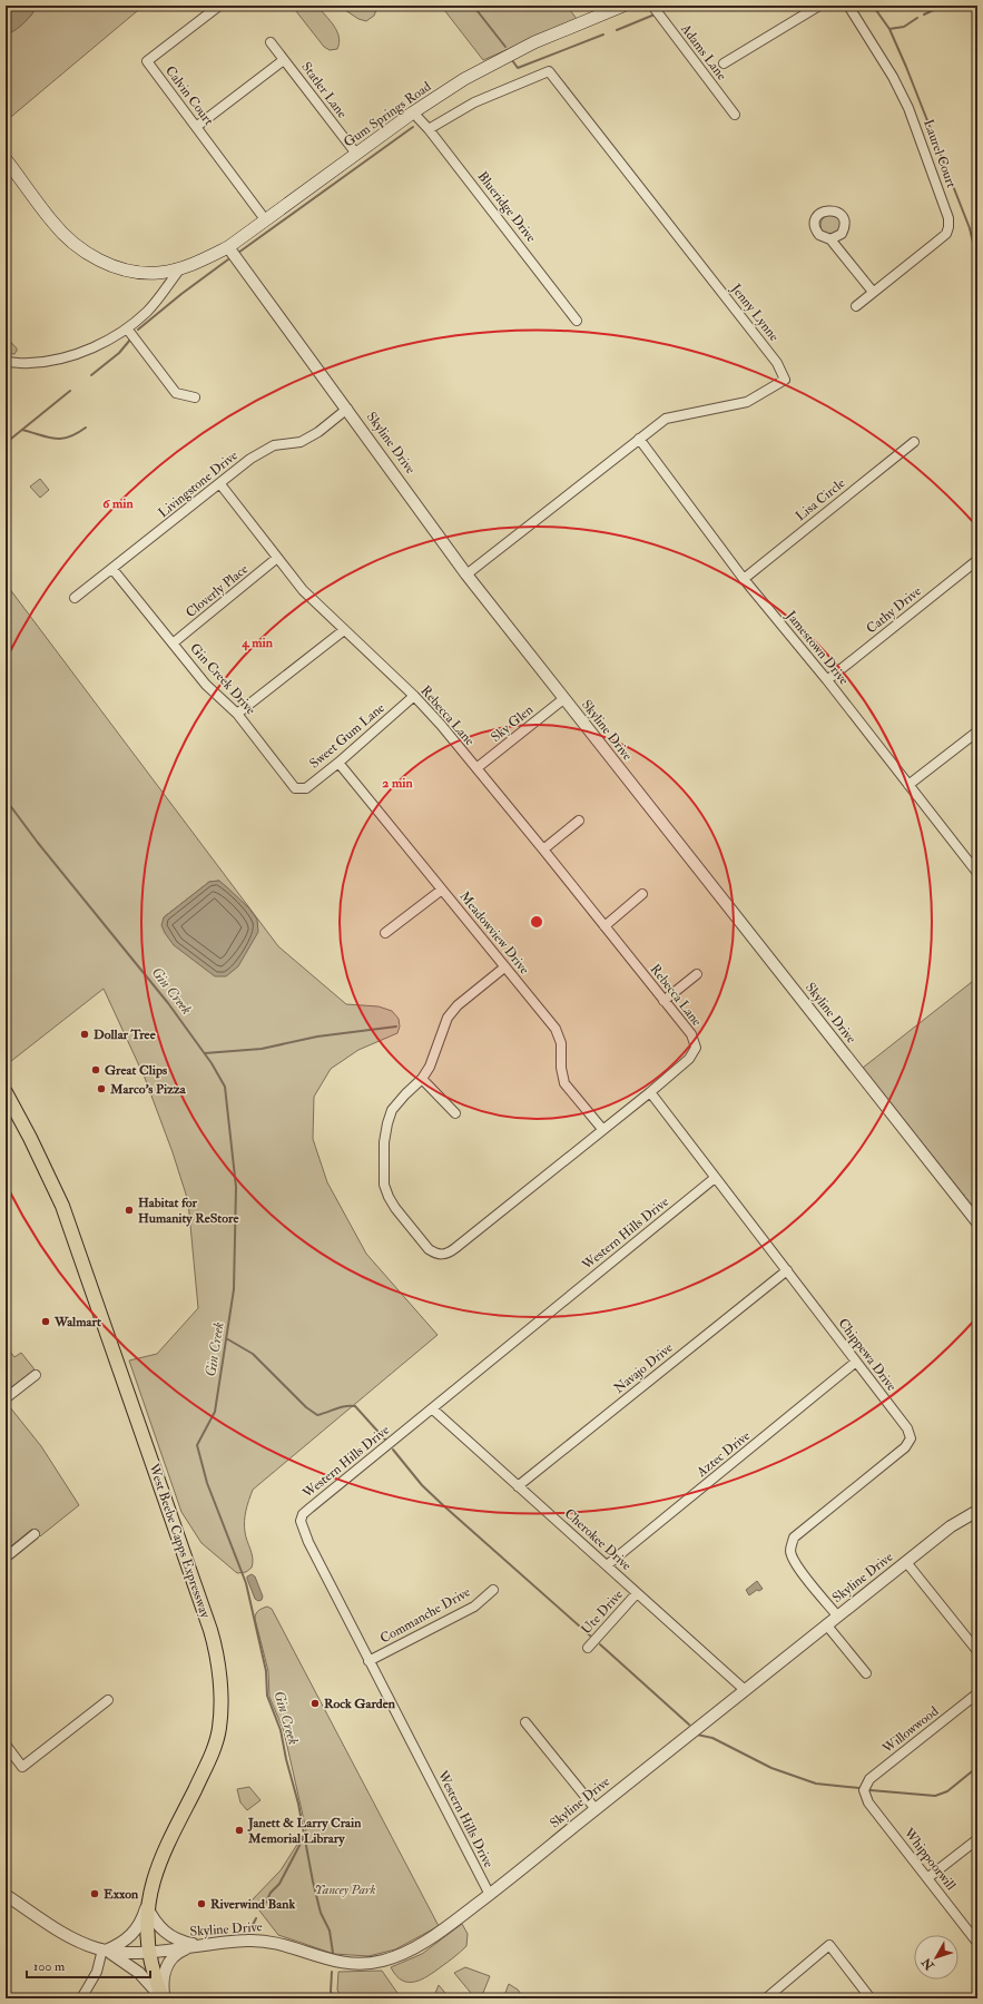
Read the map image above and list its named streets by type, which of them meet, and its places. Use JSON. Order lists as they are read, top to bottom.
{
  "streets": {
    "main road": ["Gum Springs Road", "West Beebe Capps Expressway"],
    "street": [
      "Adams Lane",
      "Statler Lane",
      "Calvin Court",
      "Laurel Court",
      "Blueridge Drive",
      "Jenny Lynne",
      "Skyline Drive",
      "Livingstone Drive",
      "Lisa Circle",
      "Cloverly Place",
      "Cathy Drive",
      "Jamestown Drive",
      "Gin Creek Drive",
      "Rebecca Lane",
      "Sky Glen",
      "Sweet Gum Lane",
      "Meadowview Drive",
      "Western Hills Drive",
      "Chippewa Drive",
      "Navajo Drive",
      "Aztec Drive",
      "Cherokee Drive",
      "Ute Drive",
      "Commanche Drive",
      "Willowwood",
      "Whippoorwill"
    ]
  },
  "crossings": [
    ["Statler Lane", "Gum Springs Road"],
    ["Calvin Court", "Gum Springs Road"],
    ["Gum Springs Road", "Blueridge Drive"],
    ["Gum Springs Road", "Skyline Drive"],
    ["Blueridge Drive", "Jenny Lynne"],
    ["Jenny Lynne", "Skyline Drive"],
    ["Jenny Lynne", "Jamestown Drive"],
    ["Skyline Drive", "Livingstone Drive"],
    ["Skyline Drive", "Sky Glen"],
    ["Skyline Drive", "Western Hills Drive"],
    ["Skyline Drive", "Chippewa Drive"],
    ["Skyline Drive", "Cherokee Drive"],
    ["Skyline Drive", "West Beebe Capps Expressway"],
    ["Livingstone Drive", "Gin Creek Drive"],
    ["Livingstone Drive", "Rebecca Lane"],
    ["Lisa Circle", "Jamestown Drive"],
    ["Cloverly Place", "Gin Creek Drive"],
    ["Cloverly Place", "Rebecca Lane"],
    ["Cathy Drive", "Jamestown Drive"],
    ["Gin Creek Drive", "Sweet Gum Lane"],
    ["Rebecca Lane", "Sky Glen"],
    ["Rebecca Lane", "Sweet Gum Lane"],
    ["Rebecca Lane", "Meadowview Drive"],
    ["Rebecca Lane", "Chippewa Drive"],
    ["Sweet Gum Lane", "Meadowview Drive"],
    ["Western Hills Drive", "Chippewa Drive"],
    ["Western Hills Drive", "Cherokee Drive"],
    ["Western Hills Drive", "Commanche Drive"],
    ["Chippewa Drive", "Navajo Drive"],
    ["Chippewa Drive", "Aztec Drive"],
    ["Navajo Drive", "Cherokee Drive"],
    ["Aztec Drive", "Cherokee Drive"],
    ["Cherokee Drive", "Ute Drive"],
    ["Willowwood", "Whippoorwill"]
  ],
  "water": ["Gin Creek"],
  "parks": ["Yancey Park"],
  "places": [
    "Dollar Tree",
    "Great Clips",
    "Marco's Pizza",
    "Habitat for Humanity ReStore",
    "Walmart",
    "Rock Garden",
    "Janett & Larry Crain Memorial Library",
    "Exxon",
    "Riverwind Bank"
  ],
  "scale_bar": "100 m",
  "north": "bottom left",
  "rings": ["6 min", "4 min", "2 min"]
}
